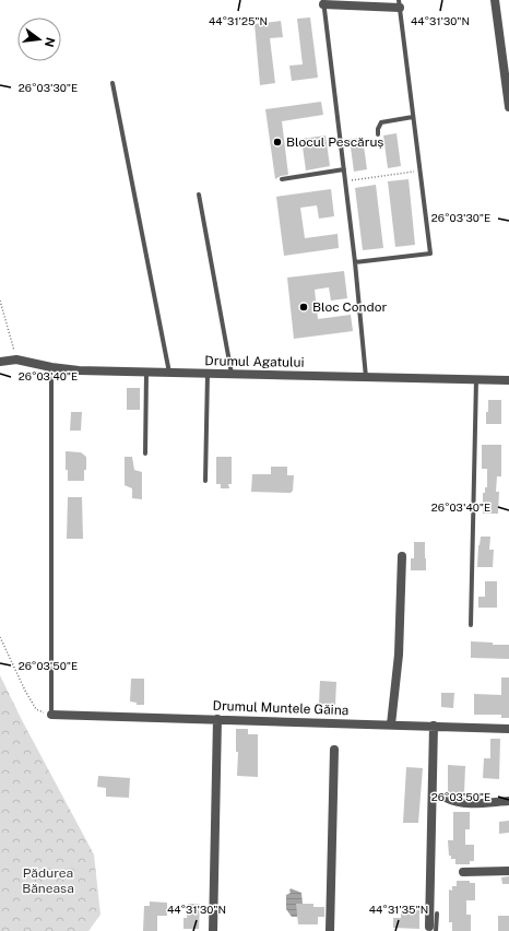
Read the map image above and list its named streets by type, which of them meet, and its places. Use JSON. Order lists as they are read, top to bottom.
{
  "streets": {
    "street": ["Drumul Agatului", "Drumul Muntele Găina"]
  },
  "parks": ["Pădurea Băneasa"],
  "places": ["Blocul Pescăruș", "Bloc Condor"],
  "north": "right",
  "coordinates": [
    "44°31'25\"N",
    "44°31'30\"N",
    "26°03'30\"E",
    "26°03'40\"E",
    "26°03'50\"E",
    "44°31'35\"N"
  ]
}
